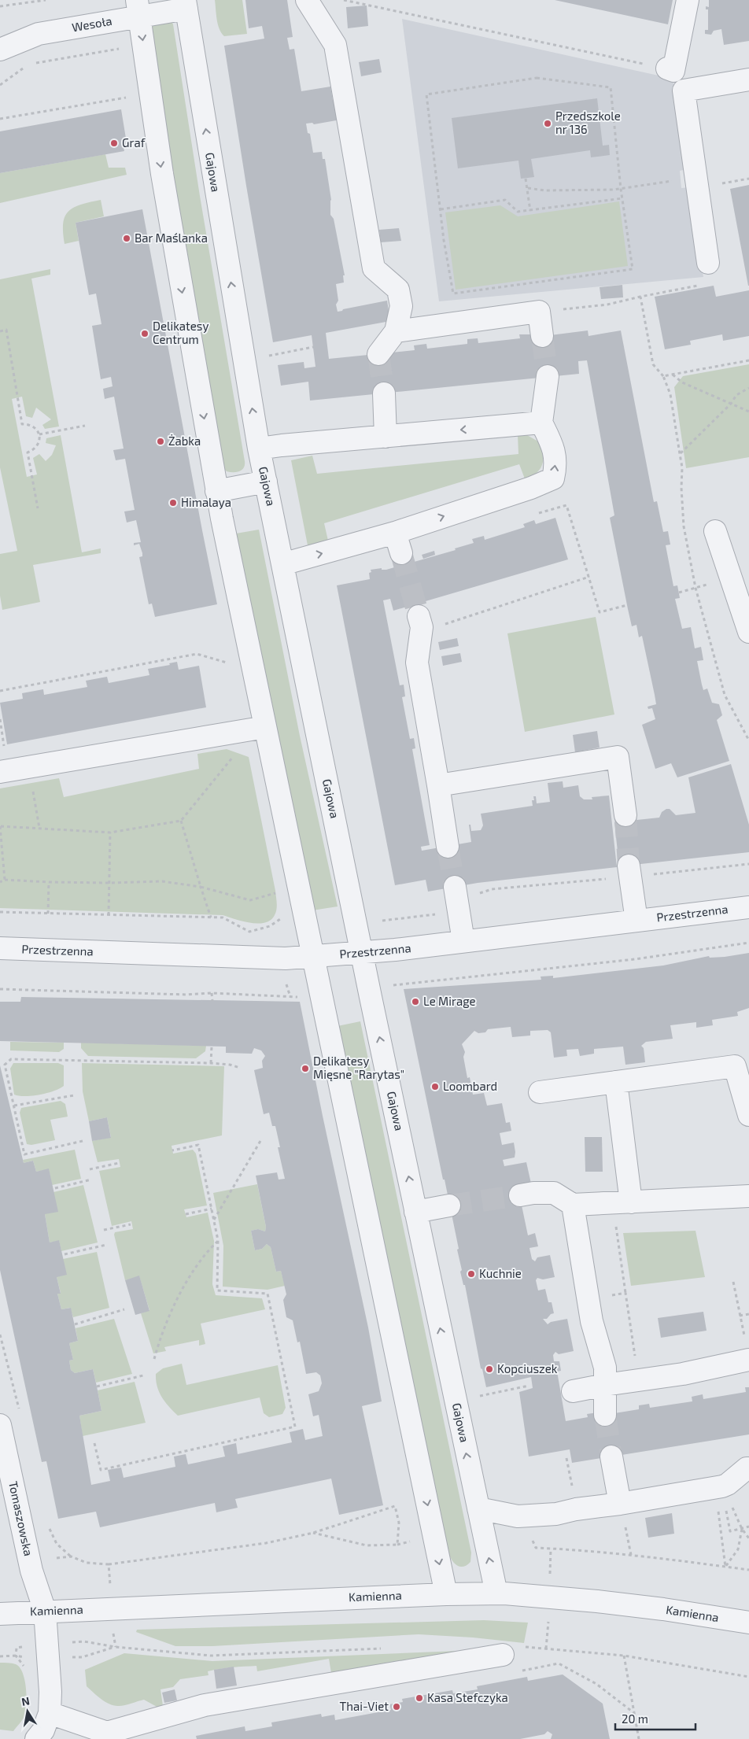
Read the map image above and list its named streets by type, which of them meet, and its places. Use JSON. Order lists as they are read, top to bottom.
{
  "streets": {
    "street": [
      "Wesoła",
      "Gajowa",
      "Przestrzenna",
      "Tomaszowska",
      "Kamienna"
    ]
  },
  "crossings": [
    ["Wesoła", "Gajowa"],
    ["Gajowa", "Przestrzenna"],
    ["Gajowa", "Kamienna"],
    ["Tomaszowska", "Kamienna"]
  ],
  "places": [
    "Przedszkole nr 136",
    "Graf",
    "Bar Maślanka",
    "Delikatesy Centrum",
    "Żabka",
    "Himalaya",
    "Le Mirage",
    "Delikatesy Mięsne \"Rarytas\"",
    "Loombard",
    "Kuchnie",
    "Kopciuszek",
    "Kasa Stefczyka",
    "Thai-Viet"
  ],
  "scale_bar": "20 m",
  "north": "top"
}
